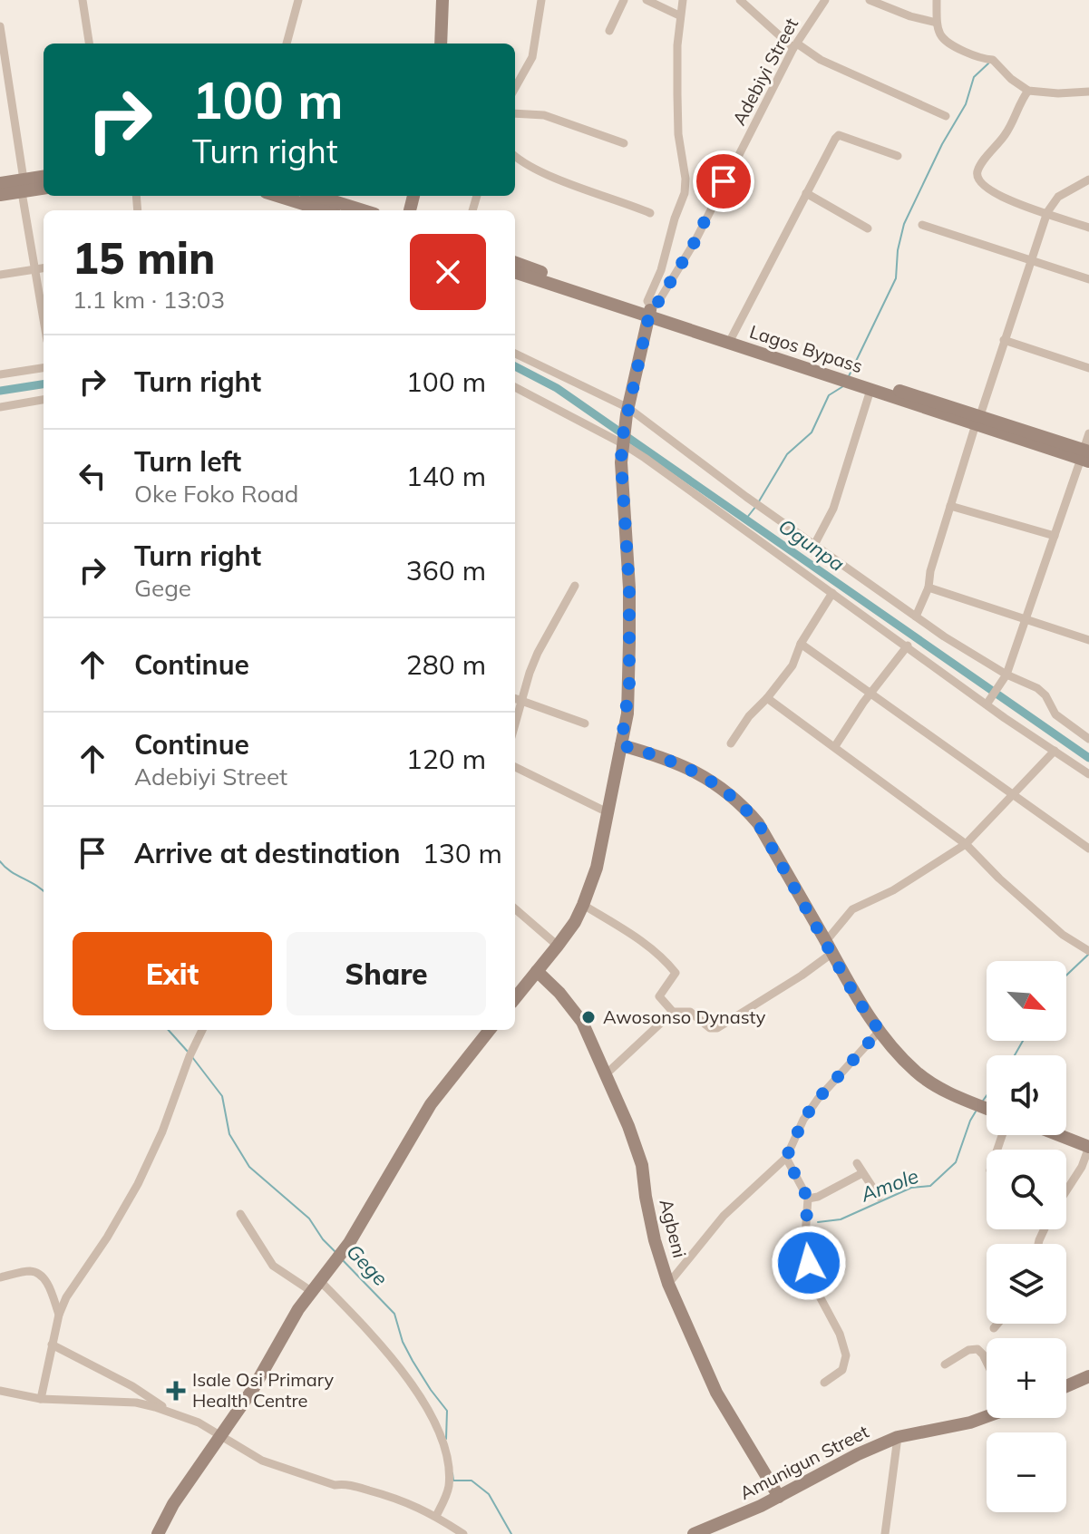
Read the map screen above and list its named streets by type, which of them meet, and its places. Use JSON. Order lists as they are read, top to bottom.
{
  "streets": {
    "street": [
      "Adebiyi Street",
      "Lagos Bypass",
      "Agbeni",
      "Amunigun Street"
    ]
  },
  "crossings": [
    ["Adebiyi Street", "Lagos Bypass"],
    ["Agbeni", "Amunigun Street"]
  ],
  "water": ["Ogunpa", "Amole", "Gege"],
  "places": {
    "other": ["Awosonso Dynasty"],
    "health": ["Isale Osi Primary Health Centre"]
  },
  "north": "bottom right",
  "page": {
    "turn": ["100 m", "Turn right"],
    "heading": ["15 min", "1.1 km · 13:03"],
    "list": [
      {
        "name": "Turn right",
        "value": "100 m"
      },
      {
        "name": "Turn left",
        "note": "Oke Foko Road",
        "value": "140 m"
      },
      {
        "name": "Turn right",
        "note": "Gege",
        "value": "360 m"
      },
      {
        "name": "Continue",
        "value": "280 m"
      },
      {
        "name": "Continue",
        "note": "Adebiyi Street",
        "value": "120 m"
      },
      {
        "name": "Arrive at destination",
        "value": "130 m"
      }
    ],
    "buttons": ["Exit", "Share"],
    "map_buttons": ["+", "−"]
  }
}
